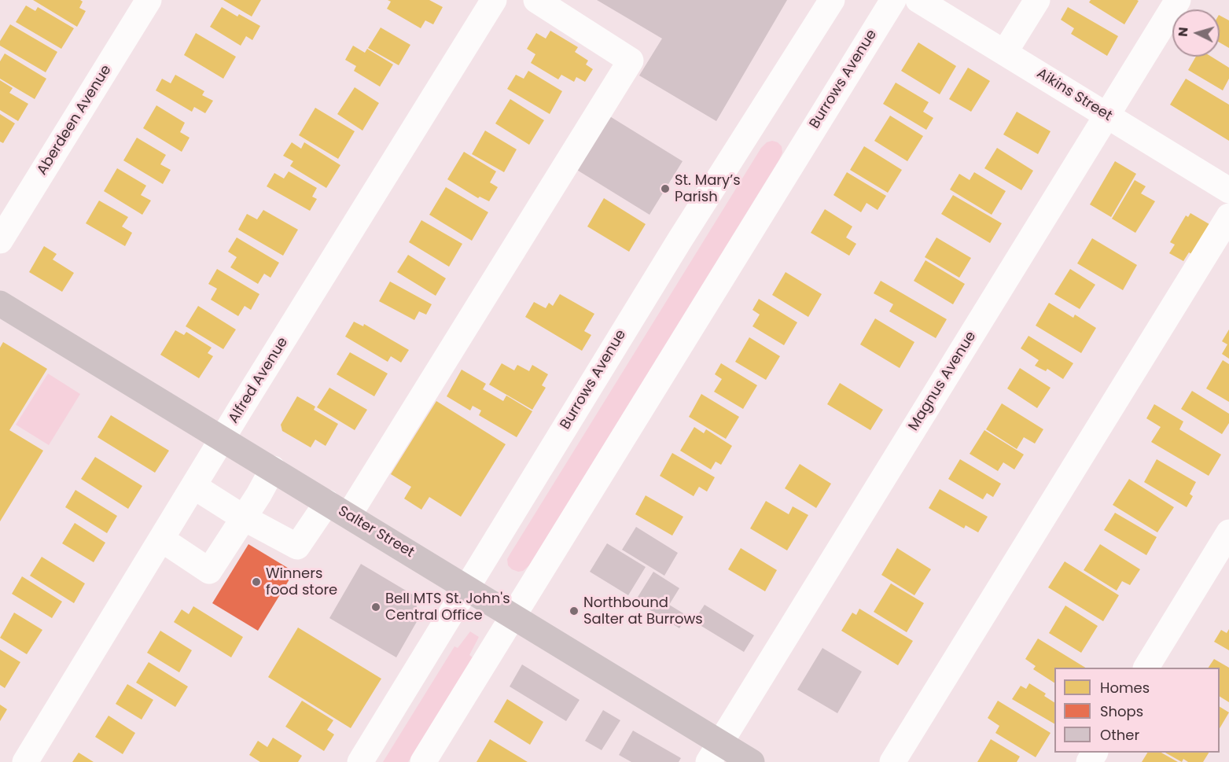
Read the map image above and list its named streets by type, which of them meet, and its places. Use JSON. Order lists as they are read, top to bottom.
{
  "streets": {
    "main road": ["Salter Street"],
    "street": [
      "Burrows Avenue",
      "Aikins Street",
      "Aberdeen Avenue",
      "Alfred Avenue",
      "Magnus Avenue"
    ]
  },
  "crossings": [
    ["Burrows Avenue", "Salter Street"],
    ["Aikins Street", "Magnus Avenue"],
    ["Alfred Avenue", "Salter Street"],
    ["Magnus Avenue", "Salter Street"]
  ],
  "places": [
    "St. Mary’s Parish",
    "Winners food store",
    "Bell MTS St. John's Central Office",
    "Northbound Salter at Burrows"
  ],
  "legend": ["Homes", "Shops", "Other"],
  "north": "left"
}
